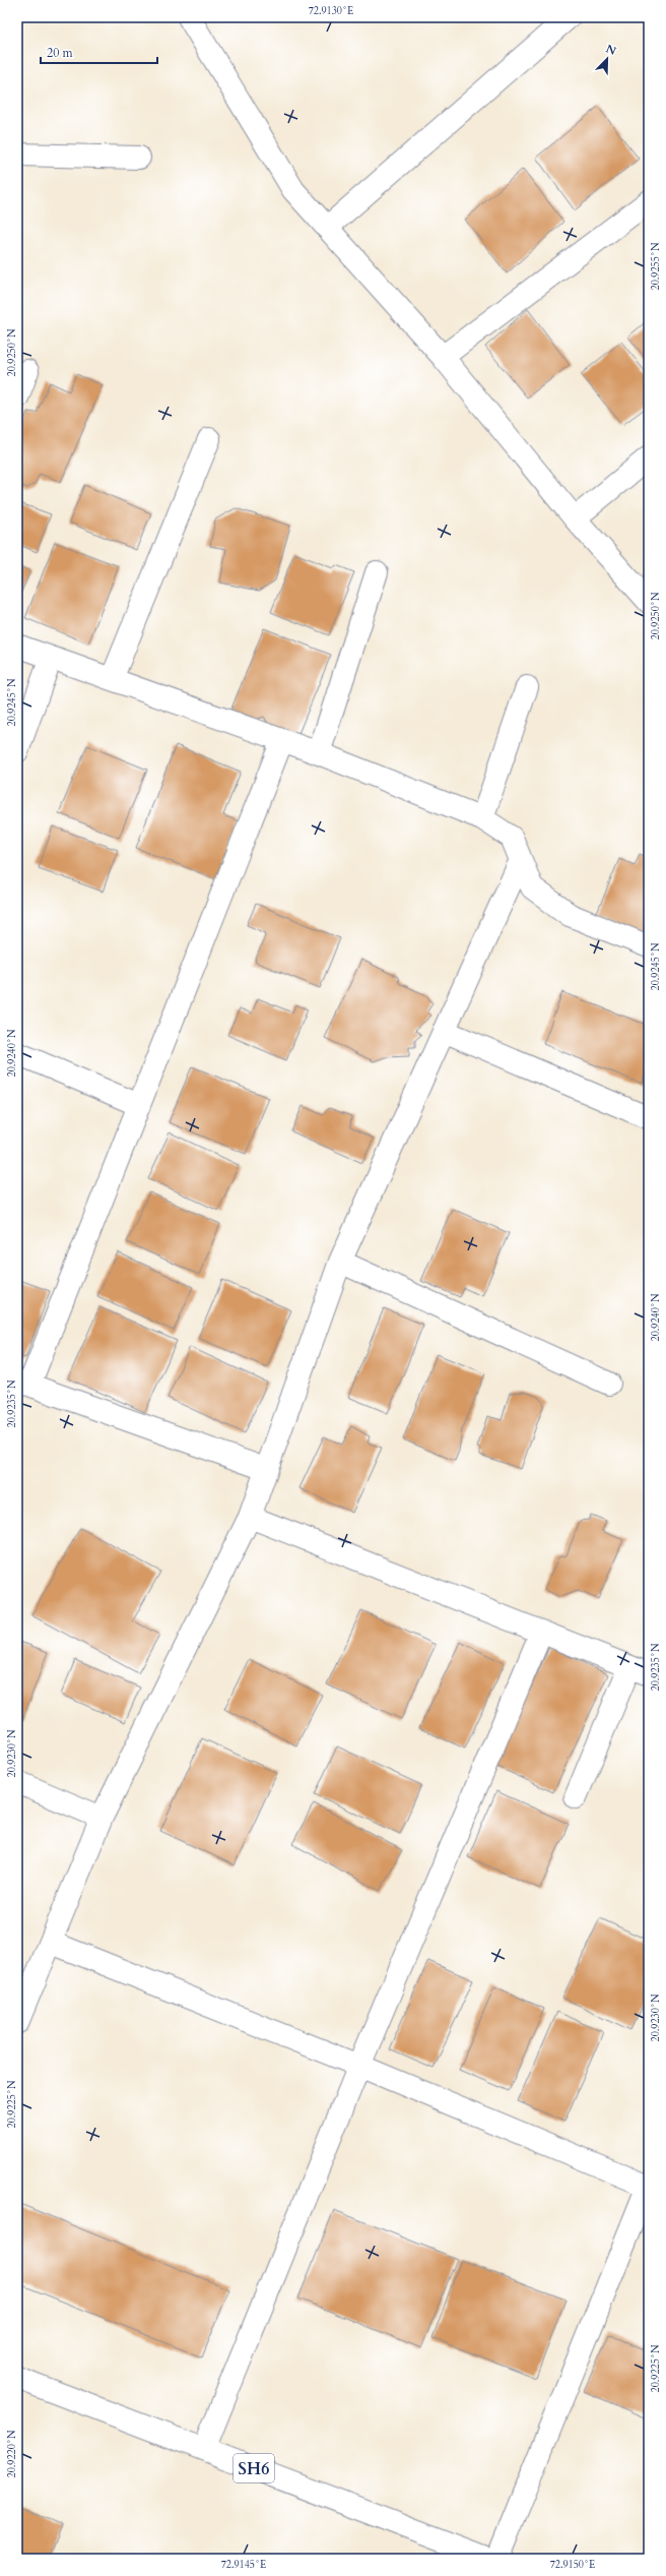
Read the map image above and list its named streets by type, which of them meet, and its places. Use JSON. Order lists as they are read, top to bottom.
{
  "streets": {
    "street": ["SH6"]
  },
  "scale_bar": "20 m",
  "north": "top right",
  "coordinates": [
    "72.9130°E",
    "20.9255°N",
    "20.9250°N",
    "20.9245°N",
    "20.9240°N",
    "20.9235°N",
    "20.9230°N",
    "20.9225°N",
    "20.9220°N",
    "72.9145°E",
    "72.9150°E"
  ]
}
